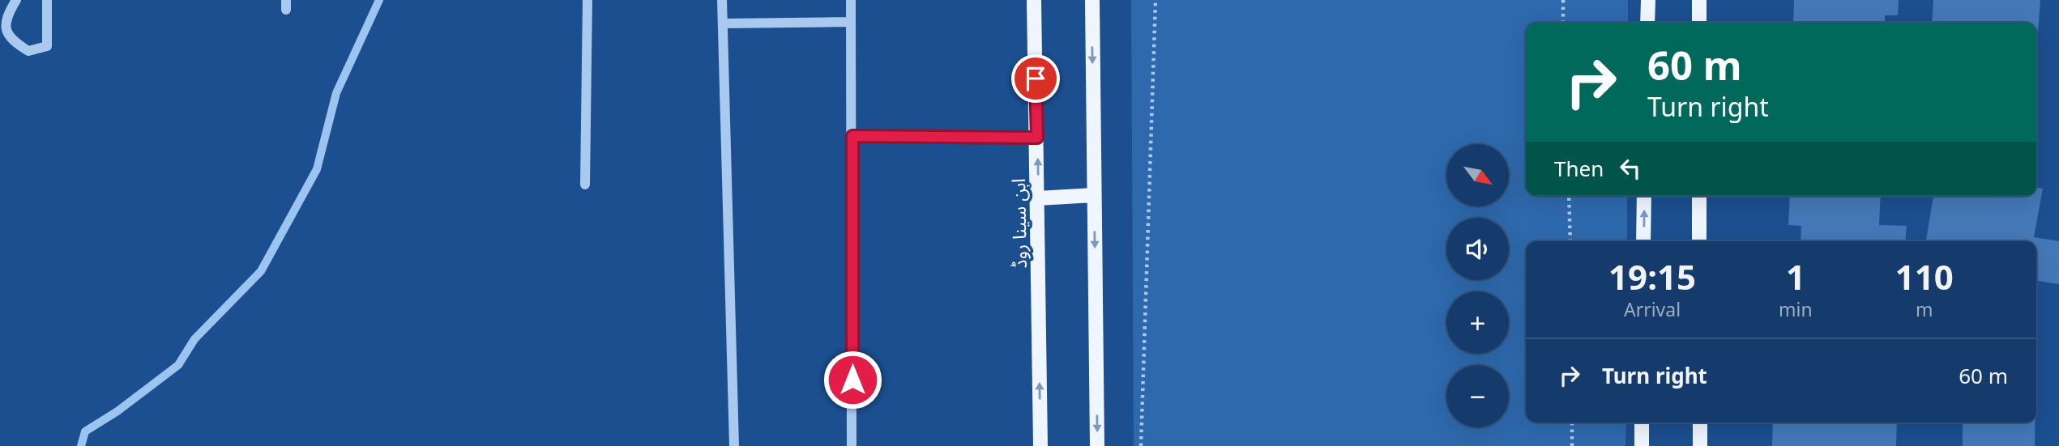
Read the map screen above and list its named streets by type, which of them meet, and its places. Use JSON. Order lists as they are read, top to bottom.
{
  "streets": {
    "main road": ["ابن سینا روڈ"]
  },
  "north": "bottom right",
  "page": {
    "turn": ["60 m", "Turn right"],
    "then": "Then",
    "map_buttons": ["+", "−"],
    "eta": [
      "19:15",
      "Arrival",
      "1",
      "min",
      "110",
      "m"
    ],
    "list": [
      {
        "name": "Turn right",
        "value": "60 m"
      }
    ]
  }
}
